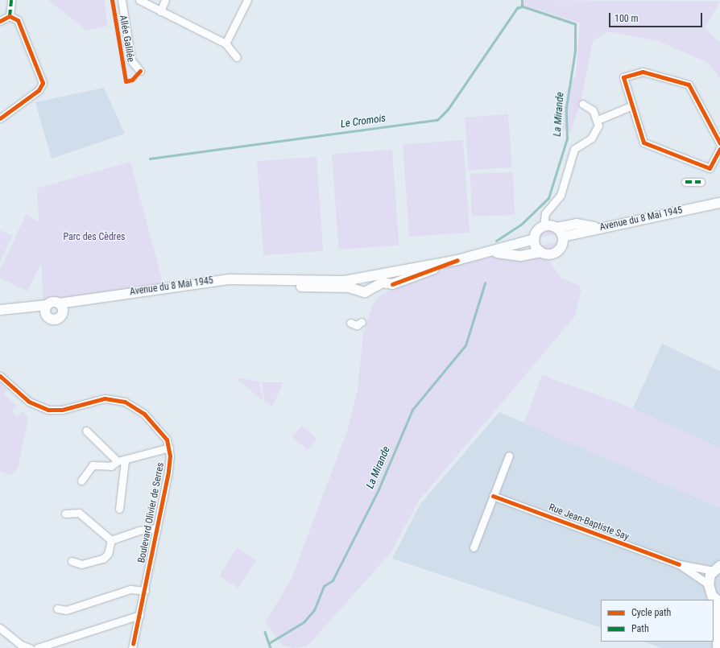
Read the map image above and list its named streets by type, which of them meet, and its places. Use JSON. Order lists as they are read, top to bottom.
{
  "streets": {
    "main road": ["Avenue du 8 Mai 1945"],
    "street": ["Boulevard Olivier de Serres", "Rue Jean-Baptiste Say"],
    "cycle path": ["Allée Galilée"]
  },
  "water": ["La Mirande", "Le Cromois"],
  "parks": ["Parc des Cèdres"],
  "legend": ["Cycle path", "Path"],
  "scale_bar": "100 m"
}
